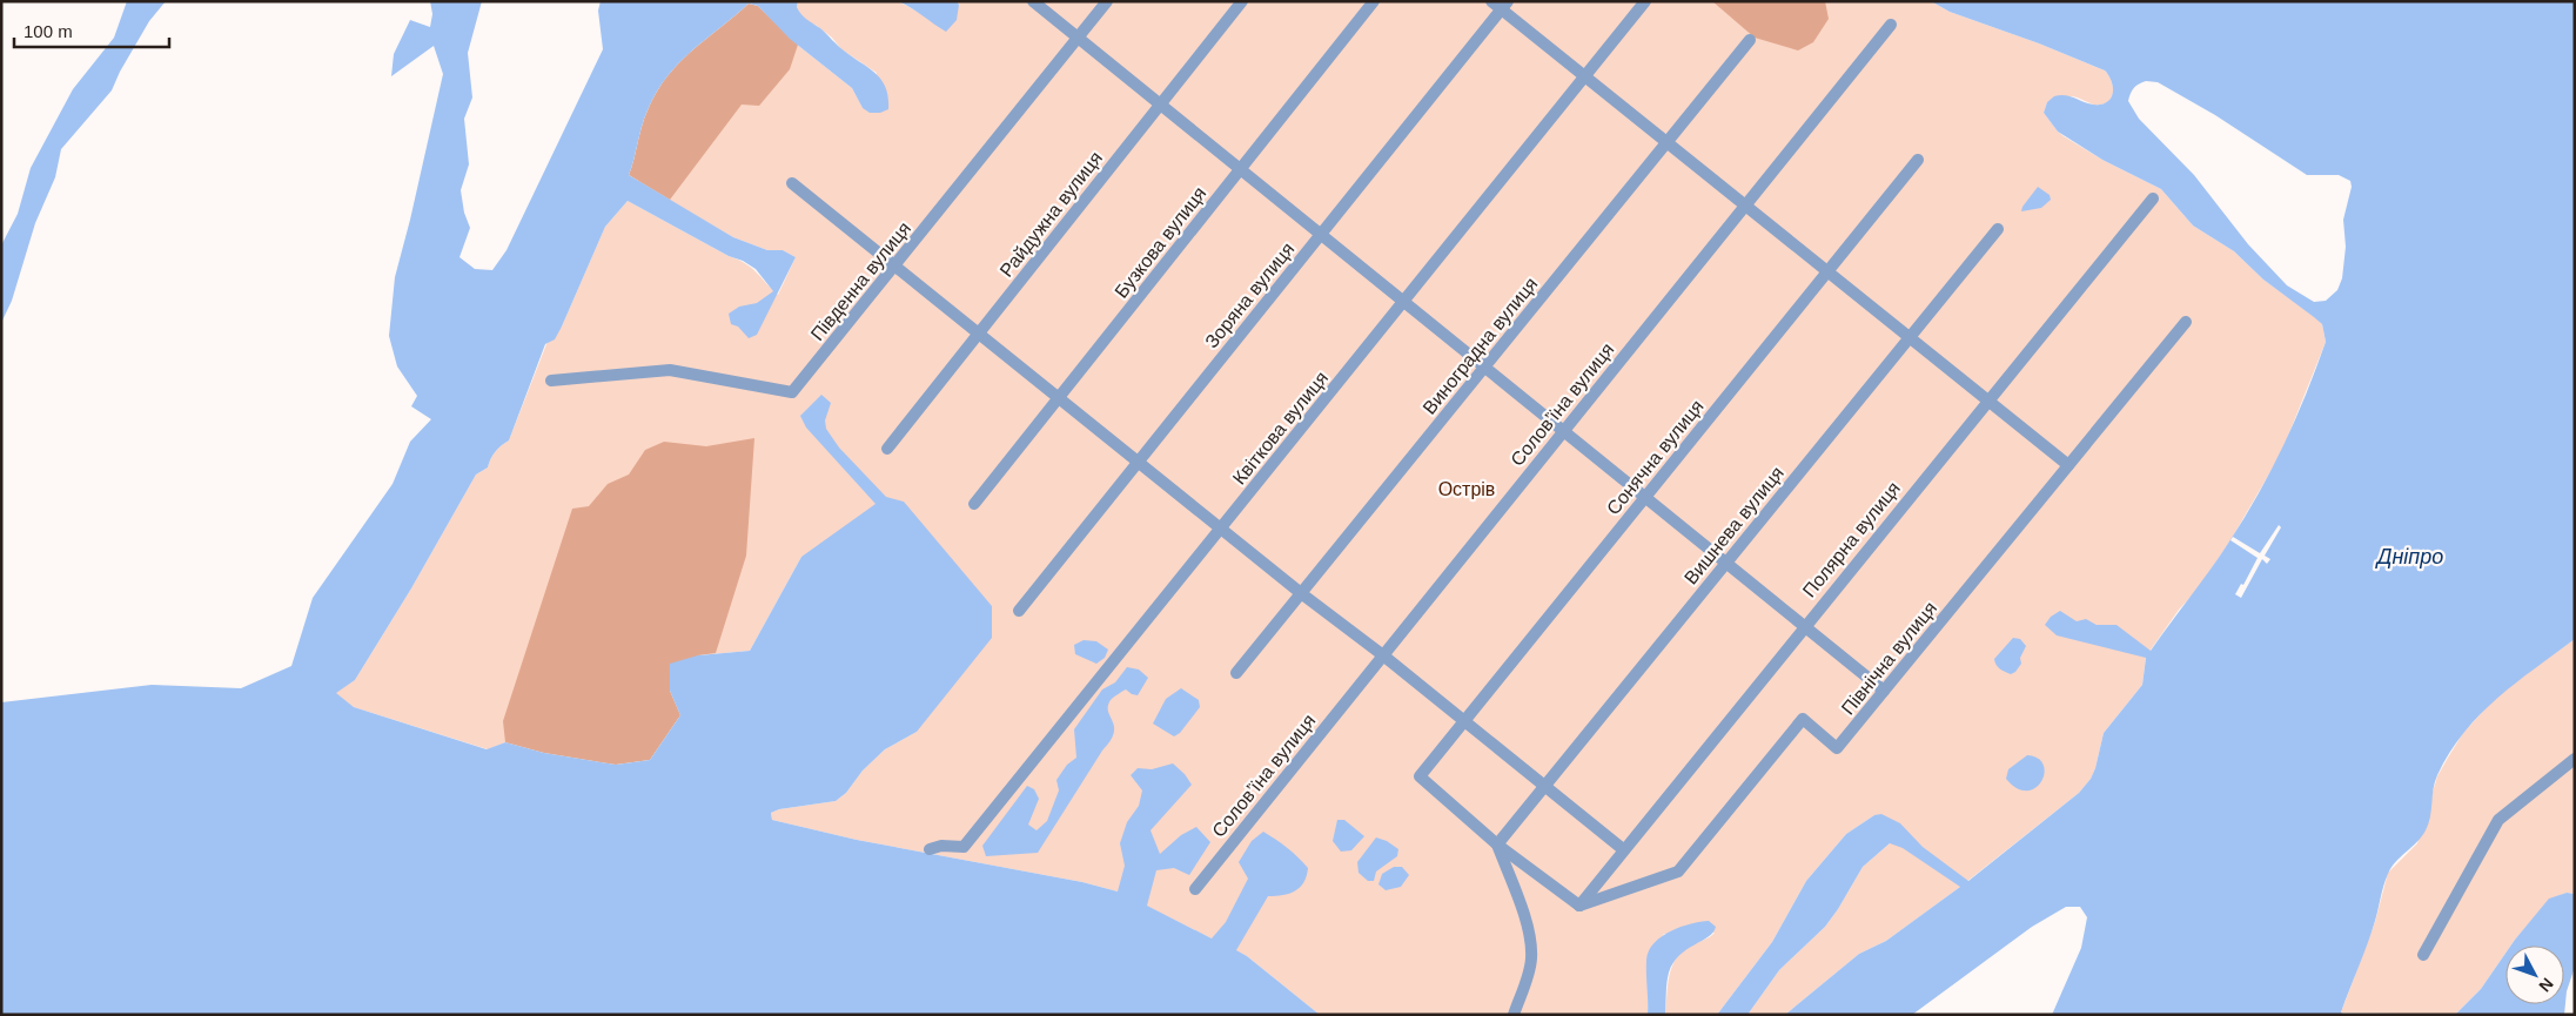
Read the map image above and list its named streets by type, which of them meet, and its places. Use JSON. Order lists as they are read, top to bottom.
{
  "streets": {
    "street": [
      "Райдужна вулиця",
      "Бузкова вулиця",
      "Південна вулиця",
      "Зоряна вулиця",
      "Виноградна вулиця",
      "Соловʼїна вулиця",
      "Квіткова вулиця",
      "Сонячна вулиця",
      "Вишнева вулиця",
      "Полярна вулиця",
      "Північна вулиця"
    ]
  },
  "crossings": [
    ["Сонячна вулиця", "Вишнева вулиця"],
    ["Полярна вулиця", "Північна вулиця"]
  ],
  "water": ["Дніпро"],
  "parks": ["Острів"],
  "scale_bar": "100 m",
  "north": "bottom right"
}
